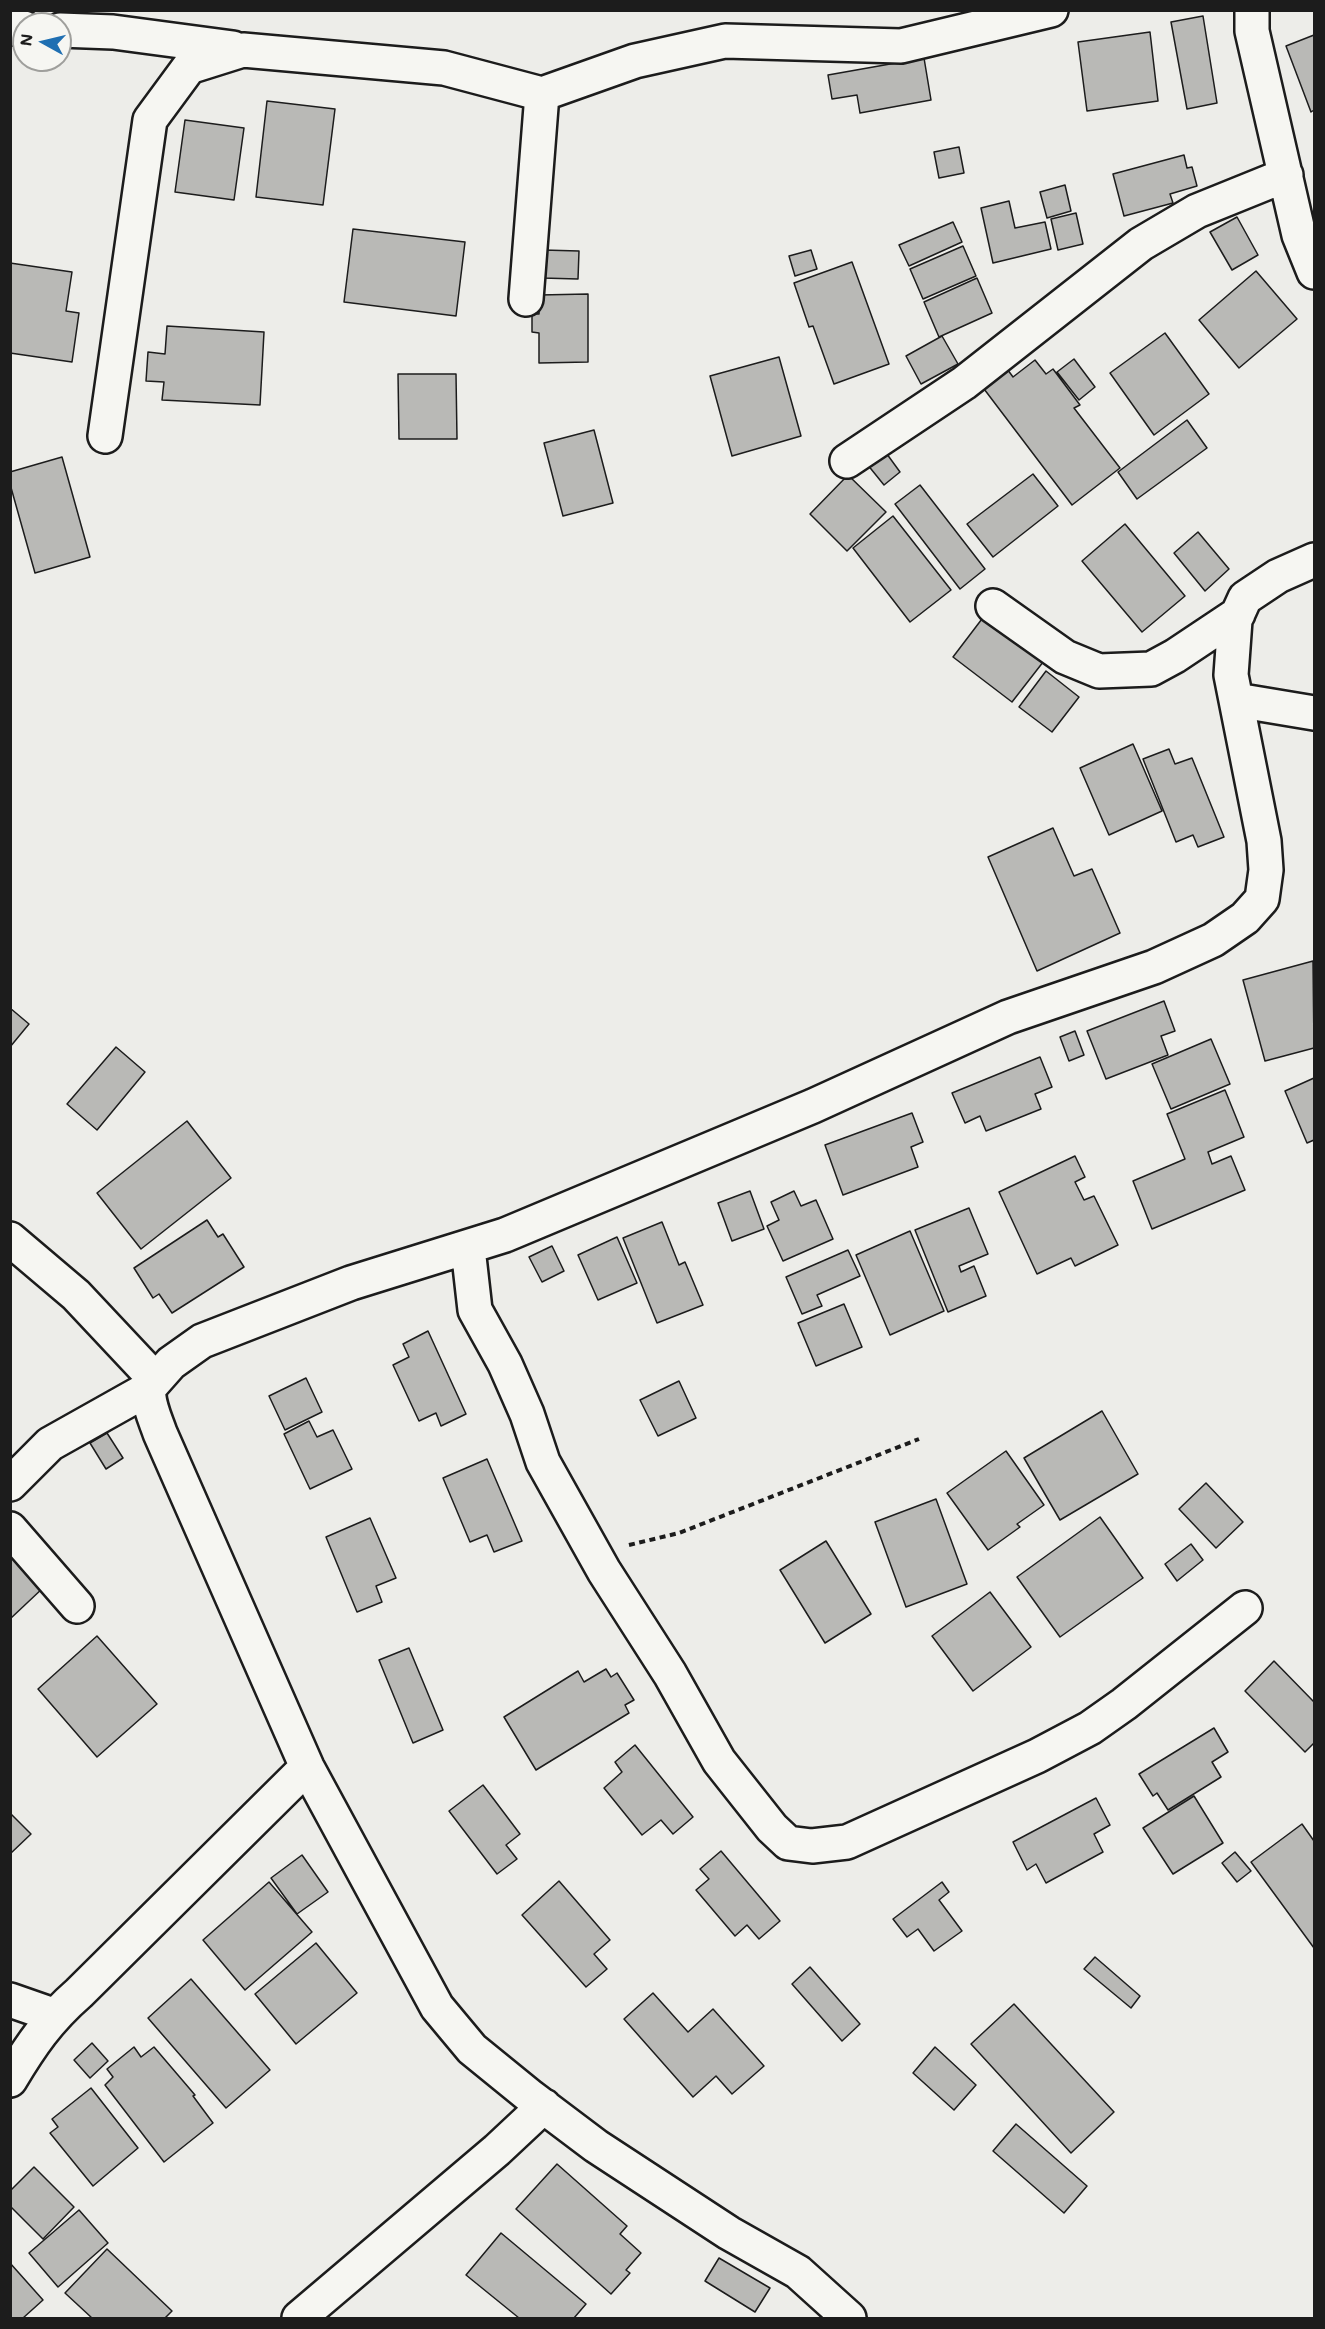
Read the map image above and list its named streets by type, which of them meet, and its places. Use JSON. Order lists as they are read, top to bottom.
{
  "north": "left"
}
